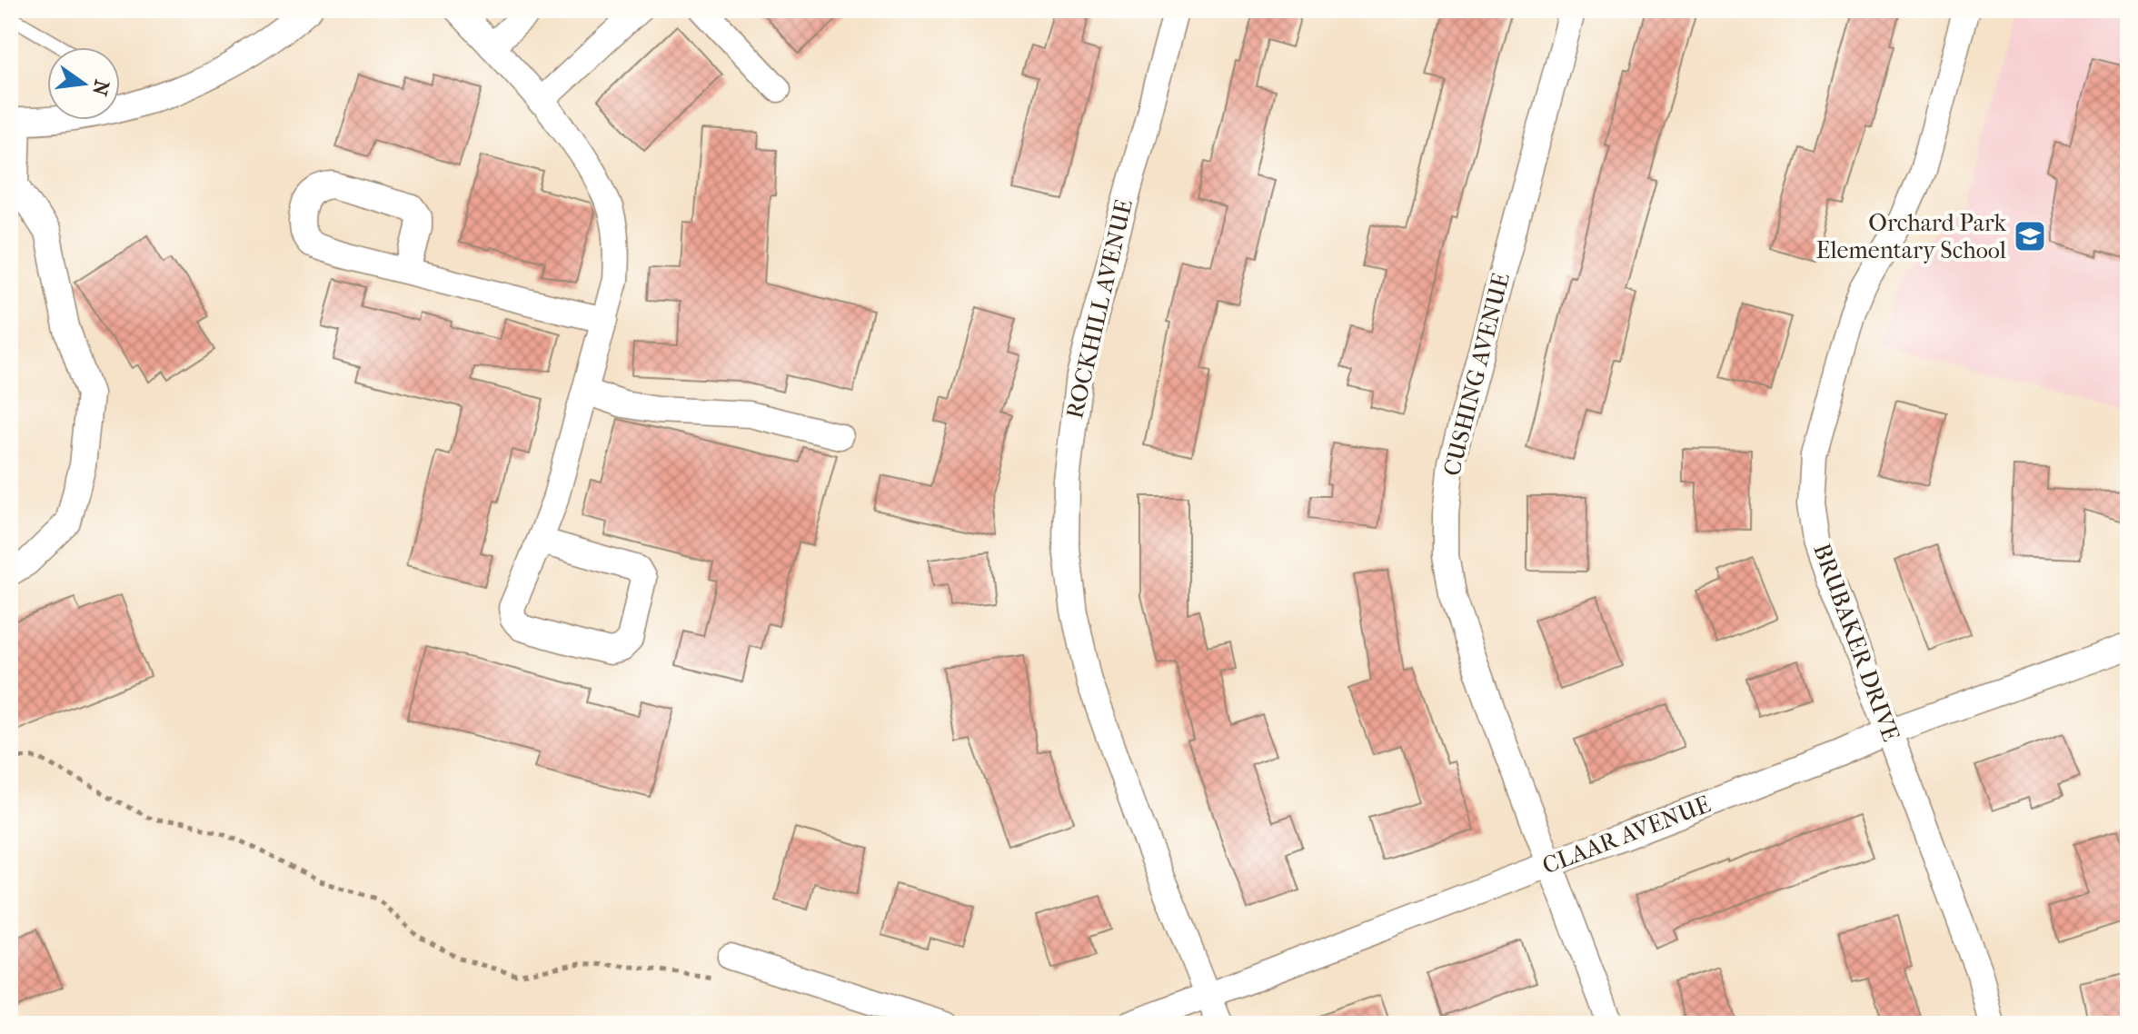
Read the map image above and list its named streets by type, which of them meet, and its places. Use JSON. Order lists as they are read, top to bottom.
{
  "streets": {
    "street": [
      "ROCKHILL AVENUE",
      "CUSHING AVENUE",
      "BRUBAKER DRIVE",
      "CLAAR AVENUE"
    ]
  },
  "crossings": [
    ["ROCKHILL AVENUE", "CLAAR AVENUE"],
    ["CUSHING AVENUE", "CLAAR AVENUE"],
    ["BRUBAKER DRIVE", "CLAAR AVENUE"]
  ],
  "places": {
    "school or university": ["Orchard Park Elementary School"]
  },
  "north": "right"
}
